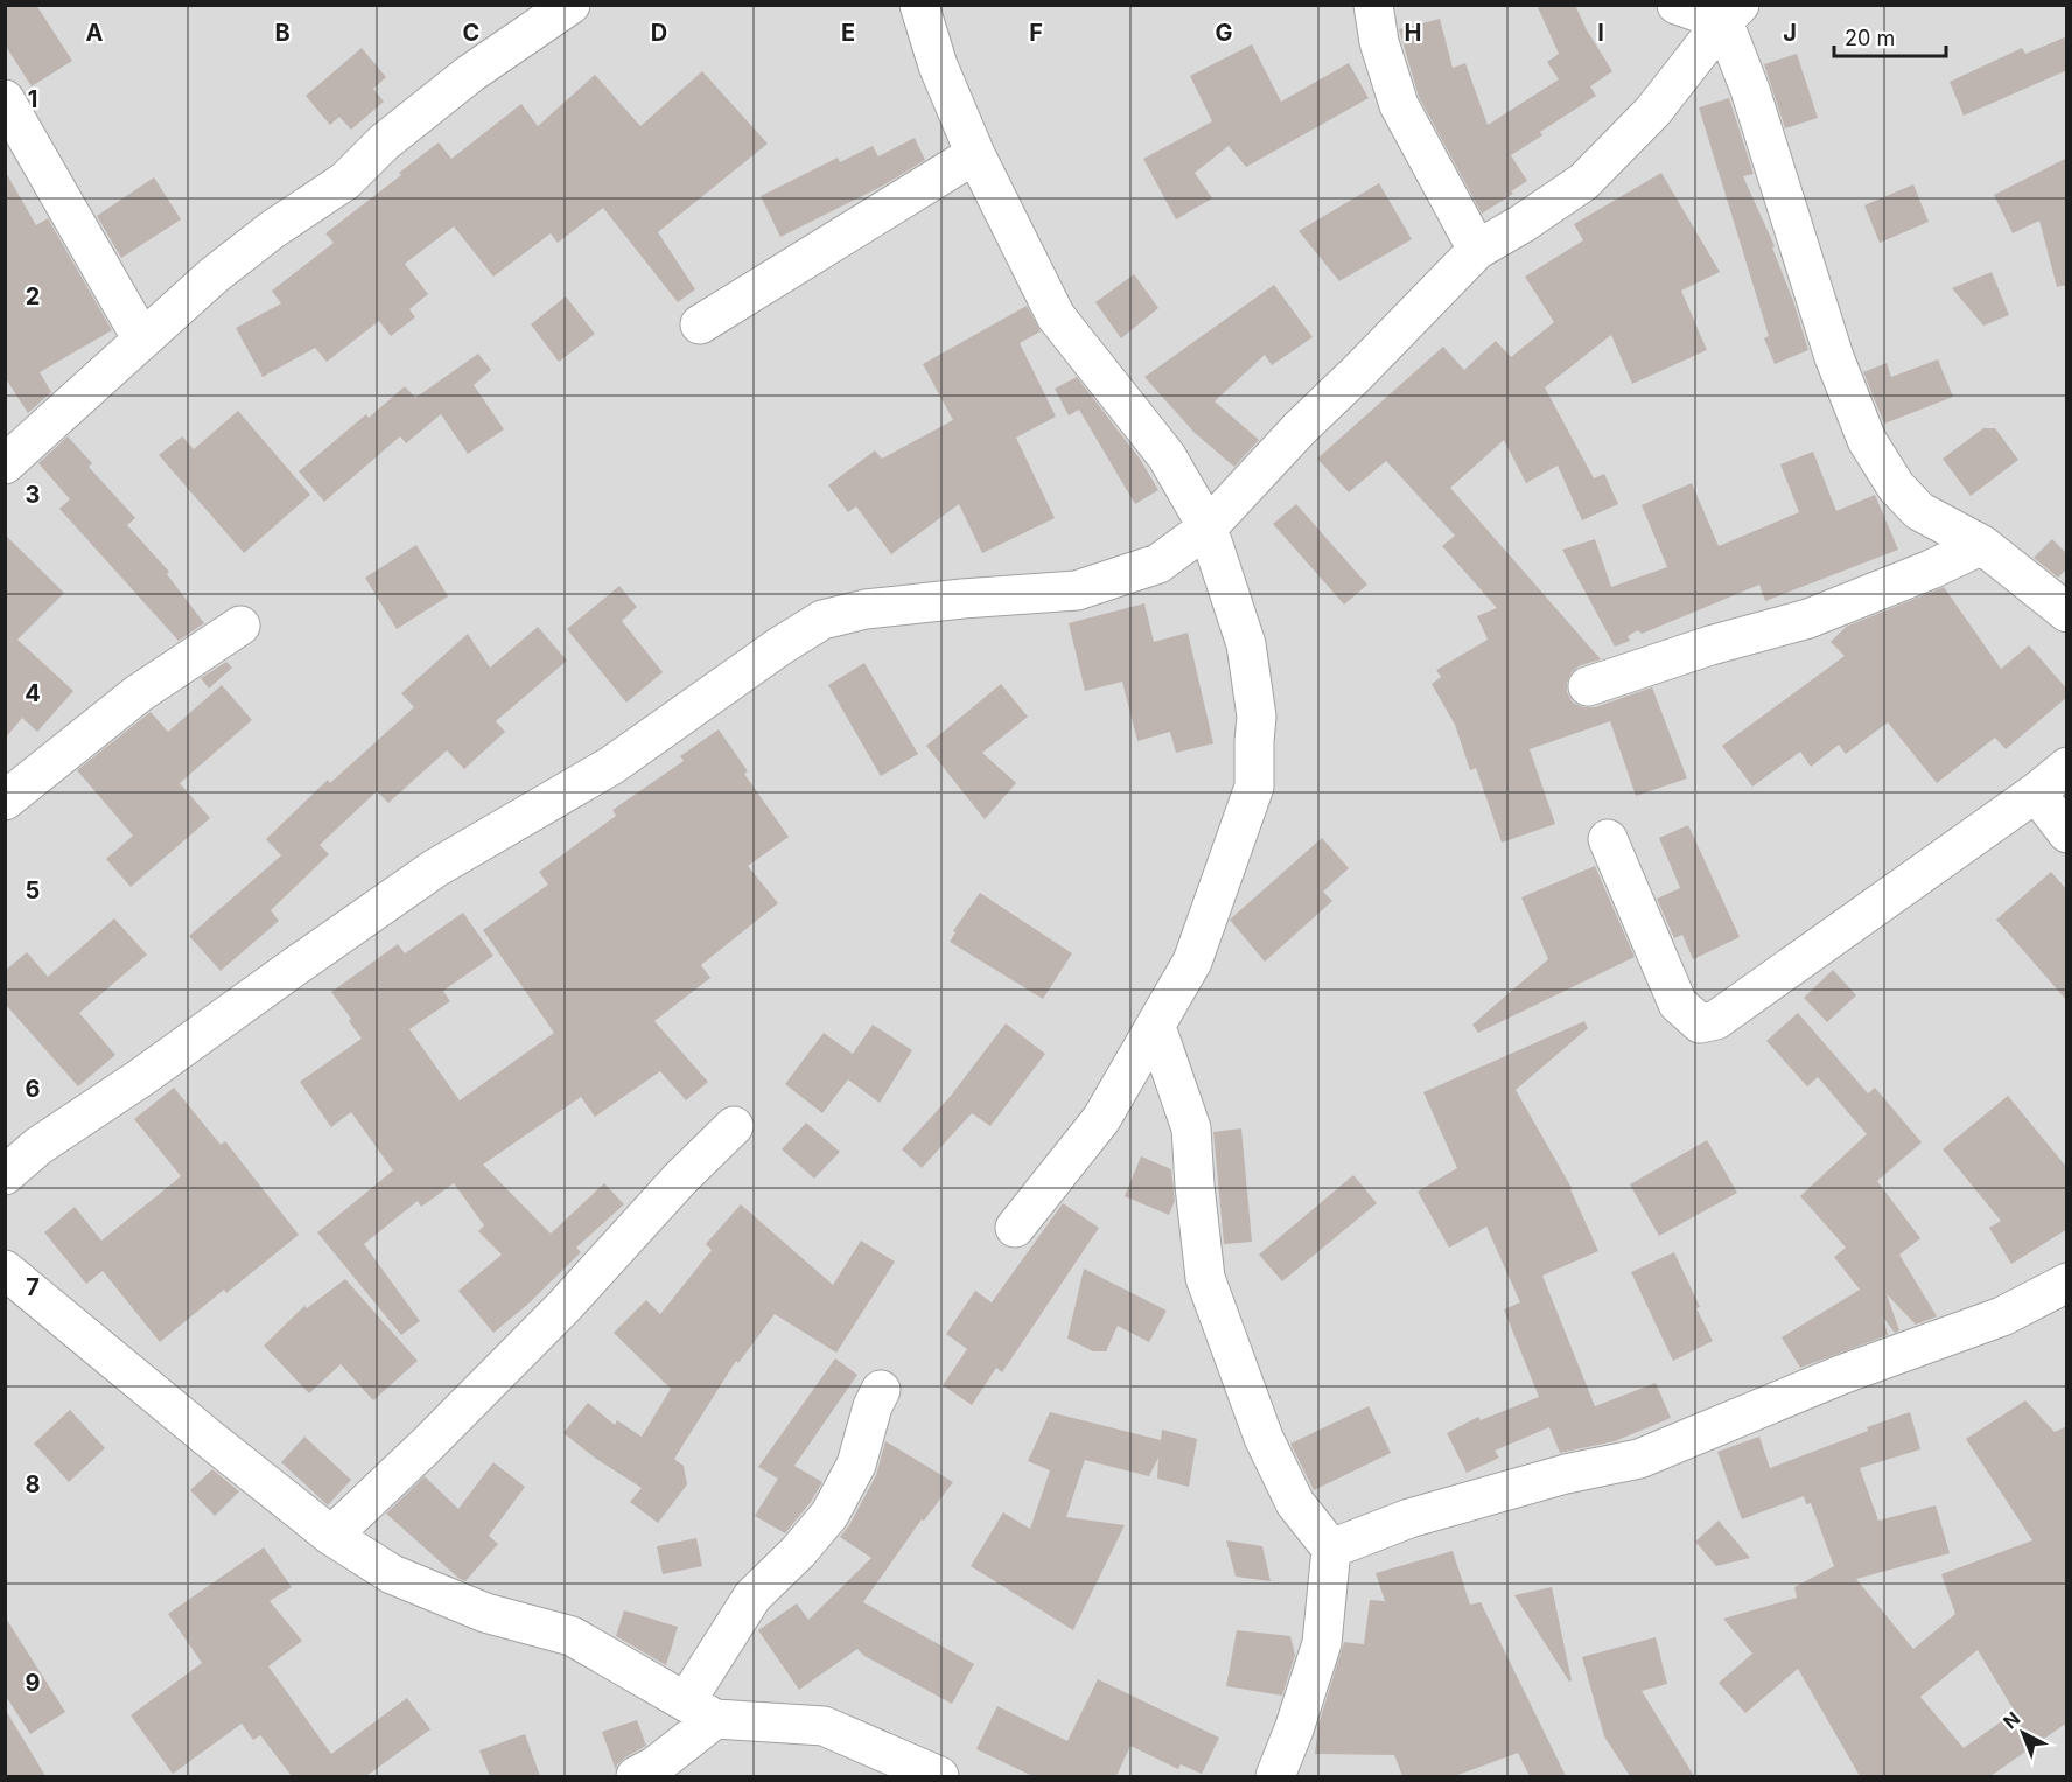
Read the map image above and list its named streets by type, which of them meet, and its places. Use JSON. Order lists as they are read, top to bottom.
{
  "scale_bar": "20 m",
  "north": "top left",
  "grid": {
    "columns": [
      "A",
      "B",
      "C",
      "D",
      "E",
      "F",
      "G",
      "H",
      "I",
      "J"
    ],
    "rows": [
      "1",
      "2",
      "3",
      "4",
      "5",
      "6",
      "7",
      "8",
      "9"
    ]
  }
}
